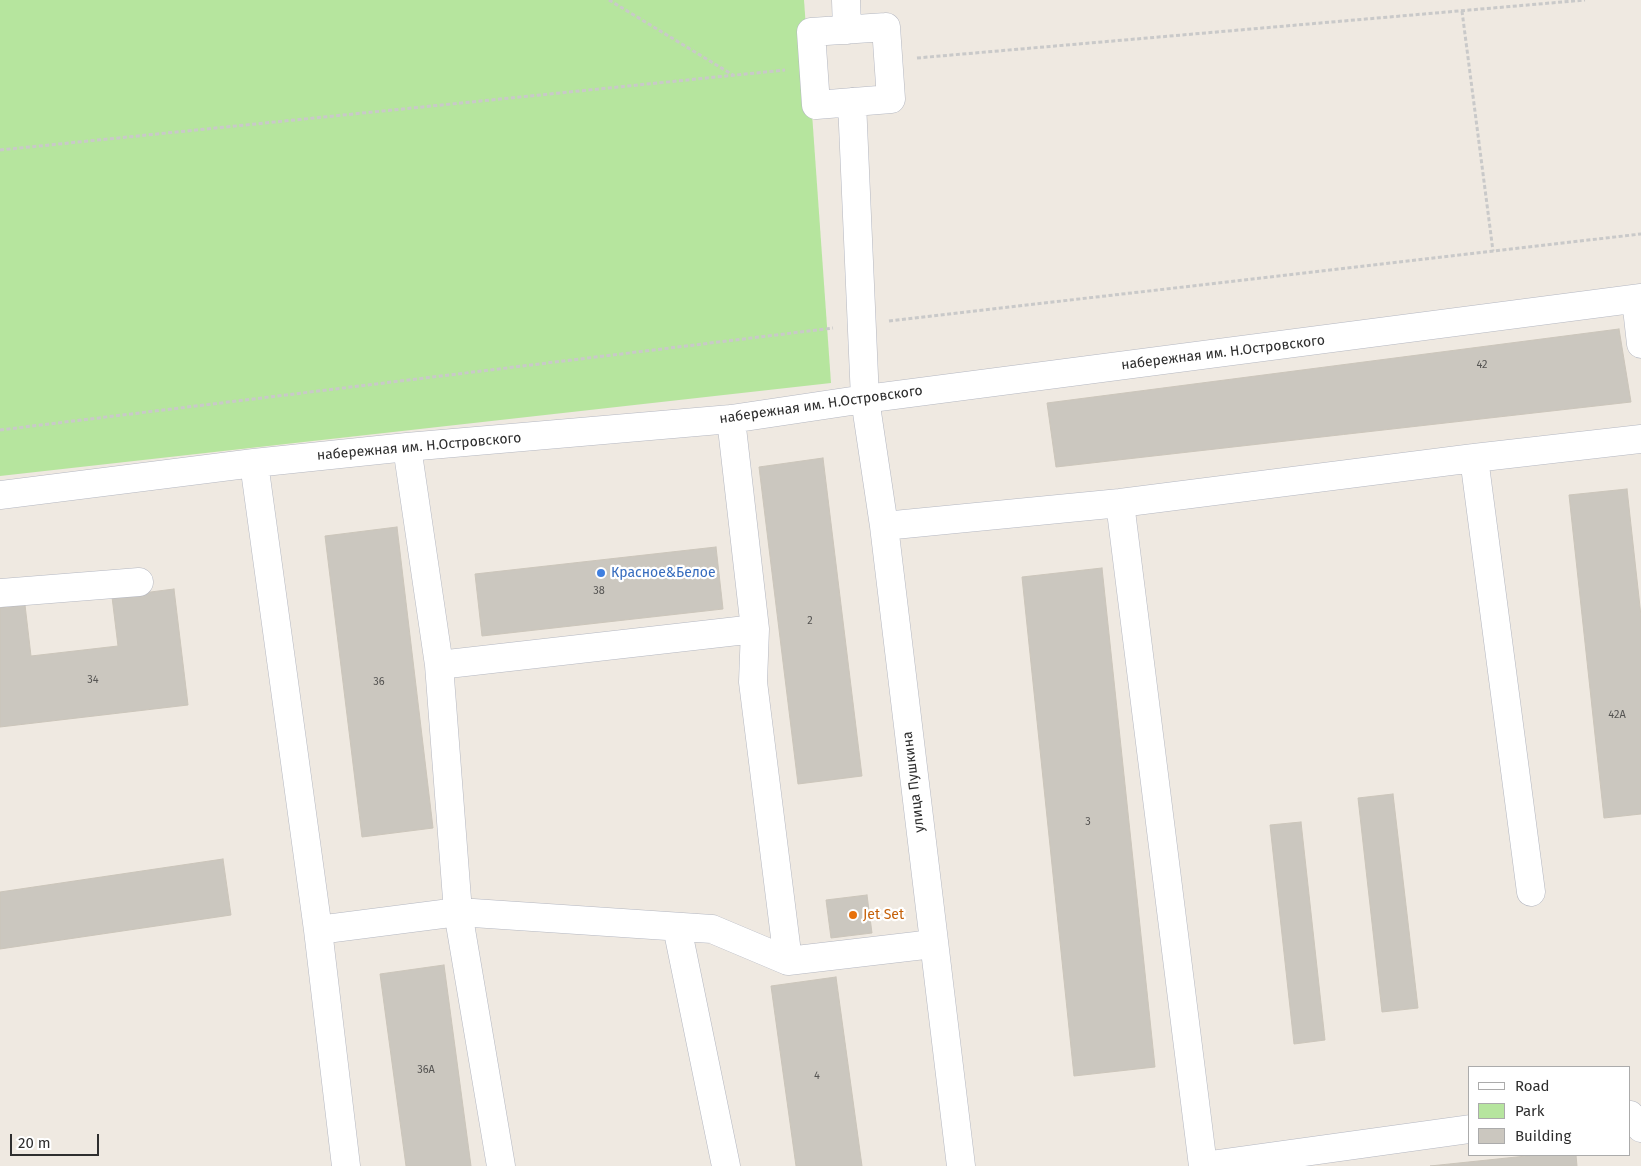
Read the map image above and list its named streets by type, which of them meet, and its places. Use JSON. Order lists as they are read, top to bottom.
{
  "streets": {
    "street": ["набережная им. Н.Островского", "улица Пушкина"]
  },
  "crossings": [
    ["набережная им. Н.Островского", "улица Пушкина"]
  ],
  "places": ["Красное&Белое", "Jet Set"],
  "house_numbers": [
    "42",
    "38",
    "2",
    "34",
    "36",
    "42А",
    "3",
    "36А",
    "4"
  ],
  "legend": ["Road", "Park", "Building"],
  "scale_bar": "20 m"
}
